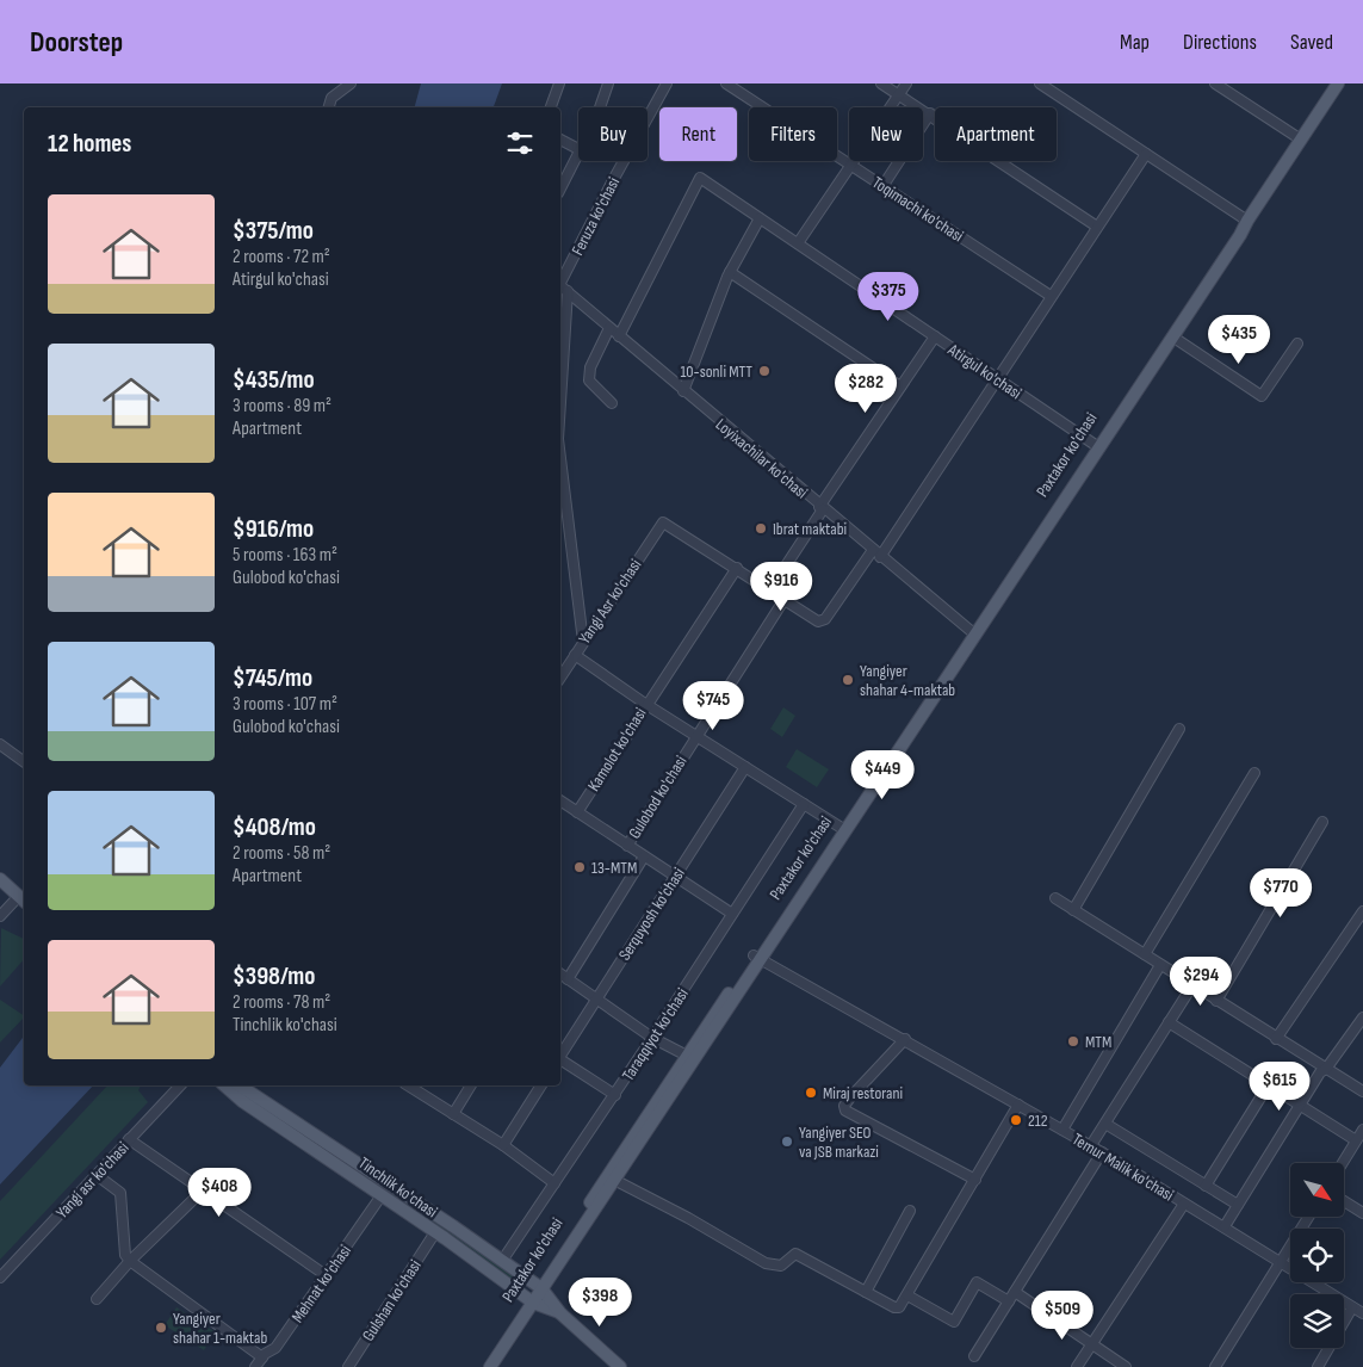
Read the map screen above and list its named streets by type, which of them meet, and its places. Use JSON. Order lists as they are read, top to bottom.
{
  "streets": {
    "main road": ["Paxtakor ko'chasi", "Tinchlik ko'chasi"],
    "street": [
      "Toqimachi ko'chasi",
      "Feruza ko'chasi",
      "Atirgul ko'chasi",
      "Loyixachilar ko'chasi",
      "Yangi Asr ko'chasi",
      "Kamolot ko'chasi",
      "Gulobod ko'chasi",
      "Serquyosh ko'chasi",
      "Taraqqiyot ko'chasi",
      "Temur Malik ko'chasi",
      "Yangi asr ko'chasi",
      "Mehnat ko'chasi",
      "Gulshan ko'chasi"
    ]
  },
  "crossings": [
    ["Feruza ko'chasi", "Loyixachilar ko'chasi"],
    ["Atirgul ko'chasi", "Paxtakor ko'chasi"],
    ["Atirgul ko'chasi", "Loyixachilar ko'chasi"],
    ["Paxtakor ko'chasi", "Loyixachilar ko'chasi"],
    ["Paxtakor ko'chasi", "Temur Malik ko'chasi"],
    ["Paxtakor ko'chasi", "Tinchlik ko'chasi"],
    ["Yangi Asr ko'chasi", "Kamolot ko'chasi"],
    ["Taraqqiyot ko'chasi", "Tinchlik ko'chasi"],
    ["Tinchlik ko'chasi", "Mehnat ko'chasi"],
    ["Tinchlik ko'chasi", "Gulshan ko'chasi"]
  ],
  "places": [
    "10-sonli MTT",
    "Ibrat maktabi",
    "Yangiyer shahar 4-maktab",
    "13-MTM",
    "MTM",
    "Miraj restorani",
    "212",
    "Yangiyer SEO va JSB markazi",
    "Yangiyer shahar 1-maktab"
  ],
  "north": "bottom right",
  "page": {
    "header": "Doorstep",
    "nav": ["Map", "Directions", "Saved"],
    "chip": [
      "Buy",
      "Rent",
      "Filters",
      "New",
      "Apartment"
    ],
    "heading": "12 homes",
    "list": [
      {
        "name": "$375/mo",
        "note": "2 rooms · 72 m² · Atirgul ko'chasi"
      },
      {
        "name": "$435/mo",
        "note": "3 rooms · 89 m² · Apartment"
      },
      {
        "name": "$916/mo",
        "note": "5 rooms · 163 m² · Gulobod ko'chasi"
      },
      {
        "name": "$745/mo",
        "note": "3 rooms · 107 m² · Gulobod ko'chasi"
      },
      {
        "name": "$408/mo",
        "note": "2 rooms · 58 m² · Apartment"
      },
      {
        "name": "$398/mo",
        "note": "2 rooms · 78 m² · Tinchlik ko'chasi"
      }
    ],
    "price": [
      "$375",
      "$435",
      "$282",
      "$916",
      "$745",
      "$449",
      "$770",
      "$294",
      "$615",
      "$408",
      "$398",
      "$509"
    ]
  }
}
